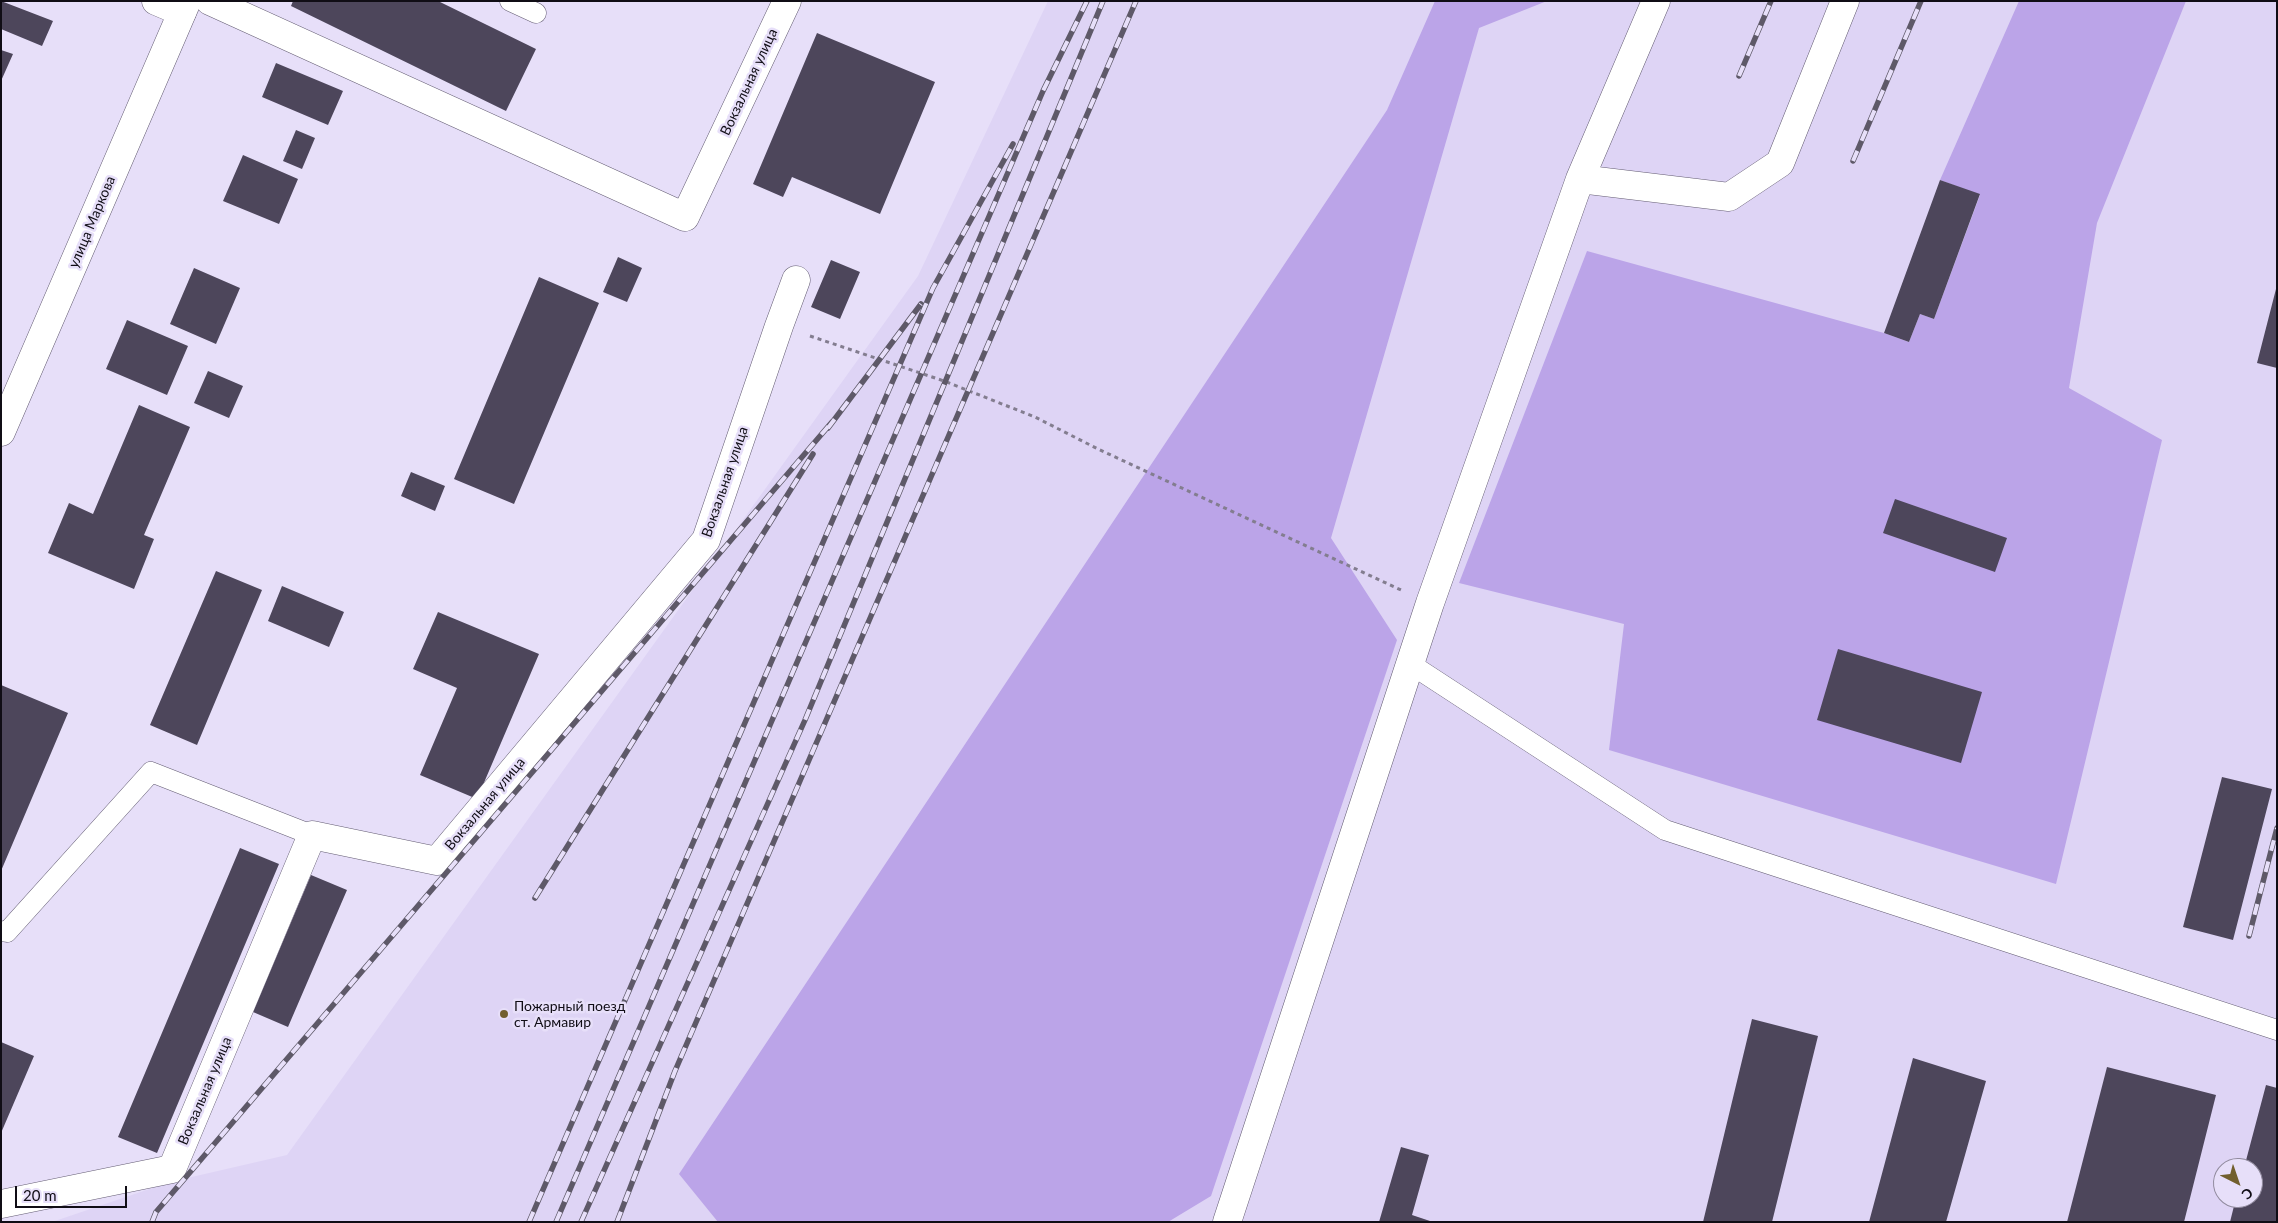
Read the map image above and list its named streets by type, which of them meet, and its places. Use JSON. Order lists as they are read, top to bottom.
{
  "streets": {
    "street": ["Вокзальная улица", "улица Маркова"]
  },
  "places": ["Пожарный поезд ст. Армавир"],
  "scale_bar": "20 m",
  "north": "bottom right"
}
